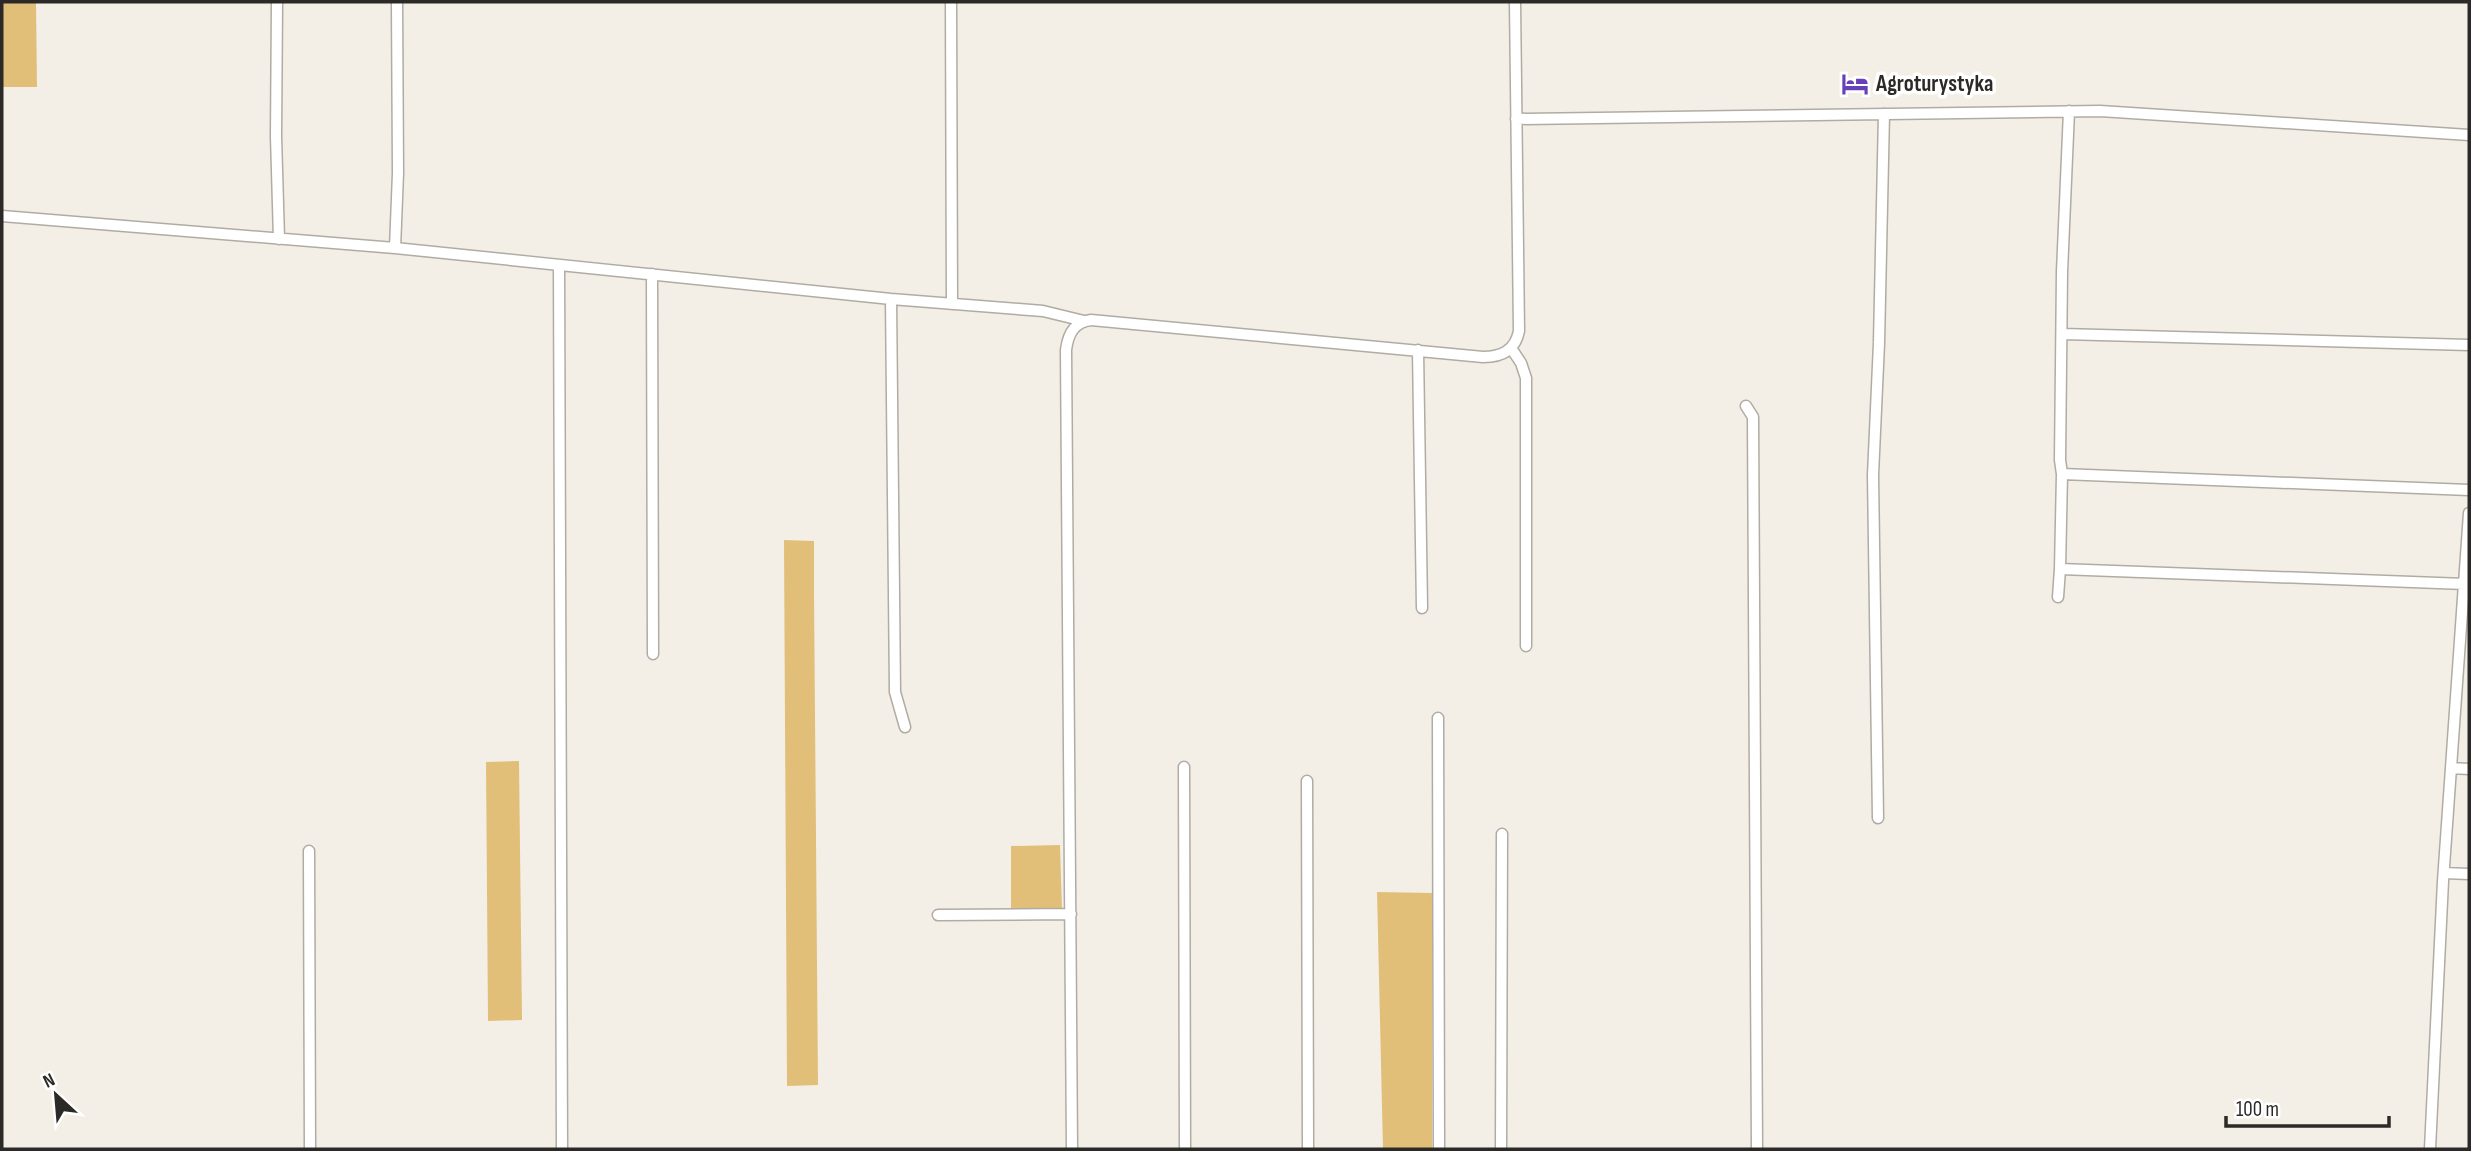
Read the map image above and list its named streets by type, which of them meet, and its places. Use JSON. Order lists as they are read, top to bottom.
{
  "places": {
    "hotel": ["Agroturystyka"]
  },
  "scale_bar": "100 m",
  "north": "top left"
}
